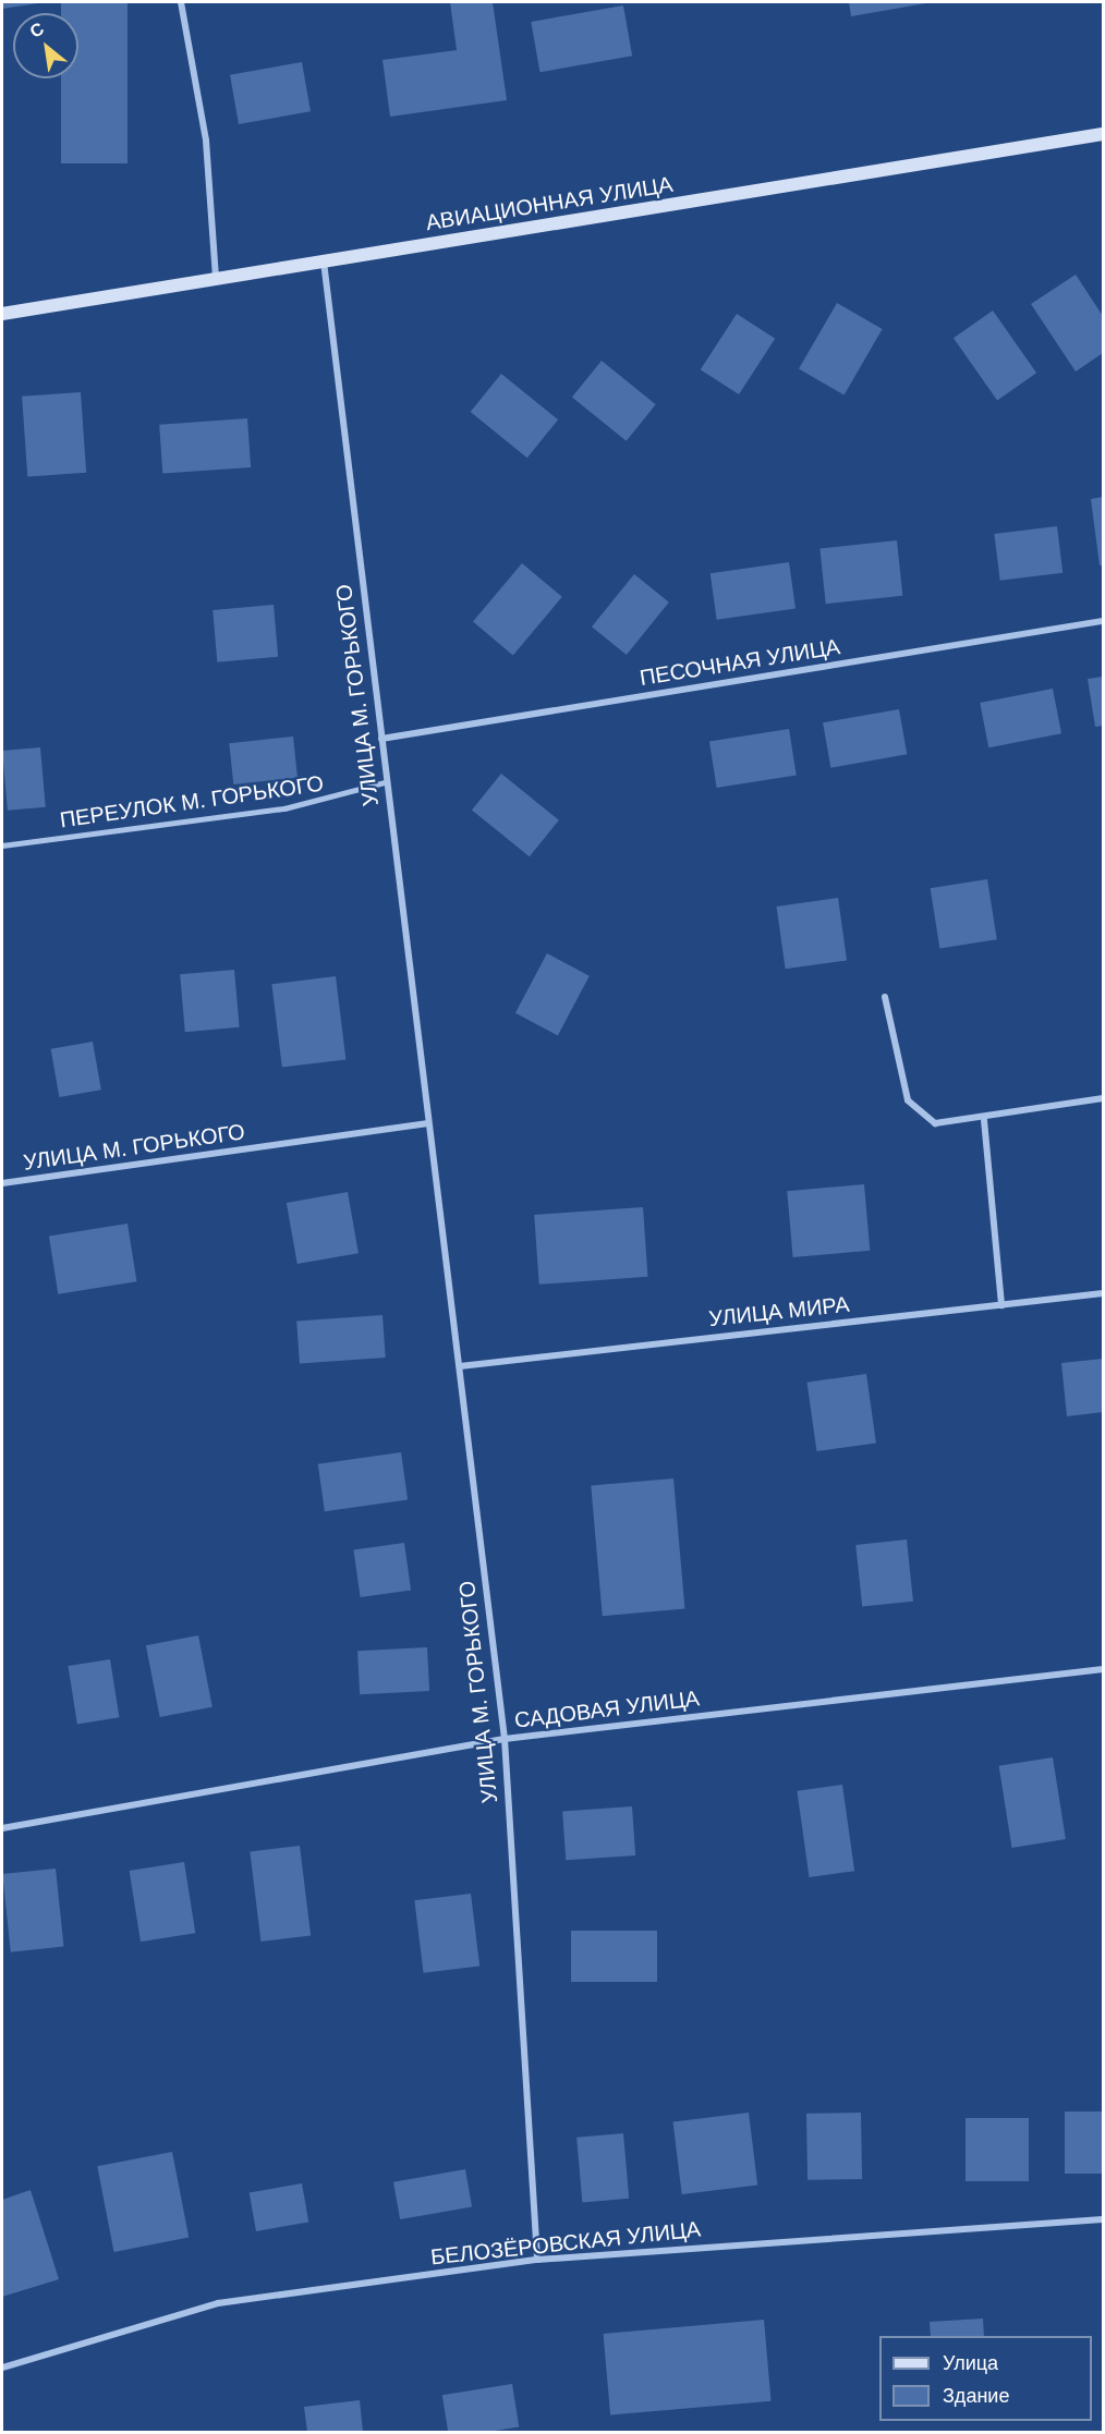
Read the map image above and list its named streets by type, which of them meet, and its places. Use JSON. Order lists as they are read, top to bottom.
{
  "streets": {
    "main road": ["АВИАЦИОННАЯ УЛИЦА"],
    "street": [
      "ПЕСОЧНАЯ УЛИЦА",
      "УЛИЦА М. ГОРЬКОГО",
      "УЛИЦА МИРА",
      "САДОВАЯ УЛИЦА",
      "БЕЛОЗЁРОВСКАЯ УЛИЦА"
    ],
    "lane": ["ПЕРЕУЛОК М. ГОРЬКОГО"]
  },
  "crossings": [
    ["АВИАЦИОННАЯ УЛИЦА", "УЛИЦА М. ГОРЬКОГО"],
    ["ПЕСОЧНАЯ УЛИЦА", "УЛИЦА М. ГОРЬКОГО"],
    ["УЛИЦА М. ГОРЬКОГО", "ПЕРЕУЛОК М. ГОРЬКОГО"],
    ["УЛИЦА М. ГОРЬКОГО", "УЛИЦА МИРА"],
    ["УЛИЦА М. ГОРЬКОГО", "САДОВАЯ УЛИЦА"],
    ["УЛИЦА М. ГОРЬКОГО", "БЕЛОЗЁРОВСКАЯ УЛИЦА"]
  ],
  "legend": ["Улица", "Здание"],
  "north": "top left"
}
